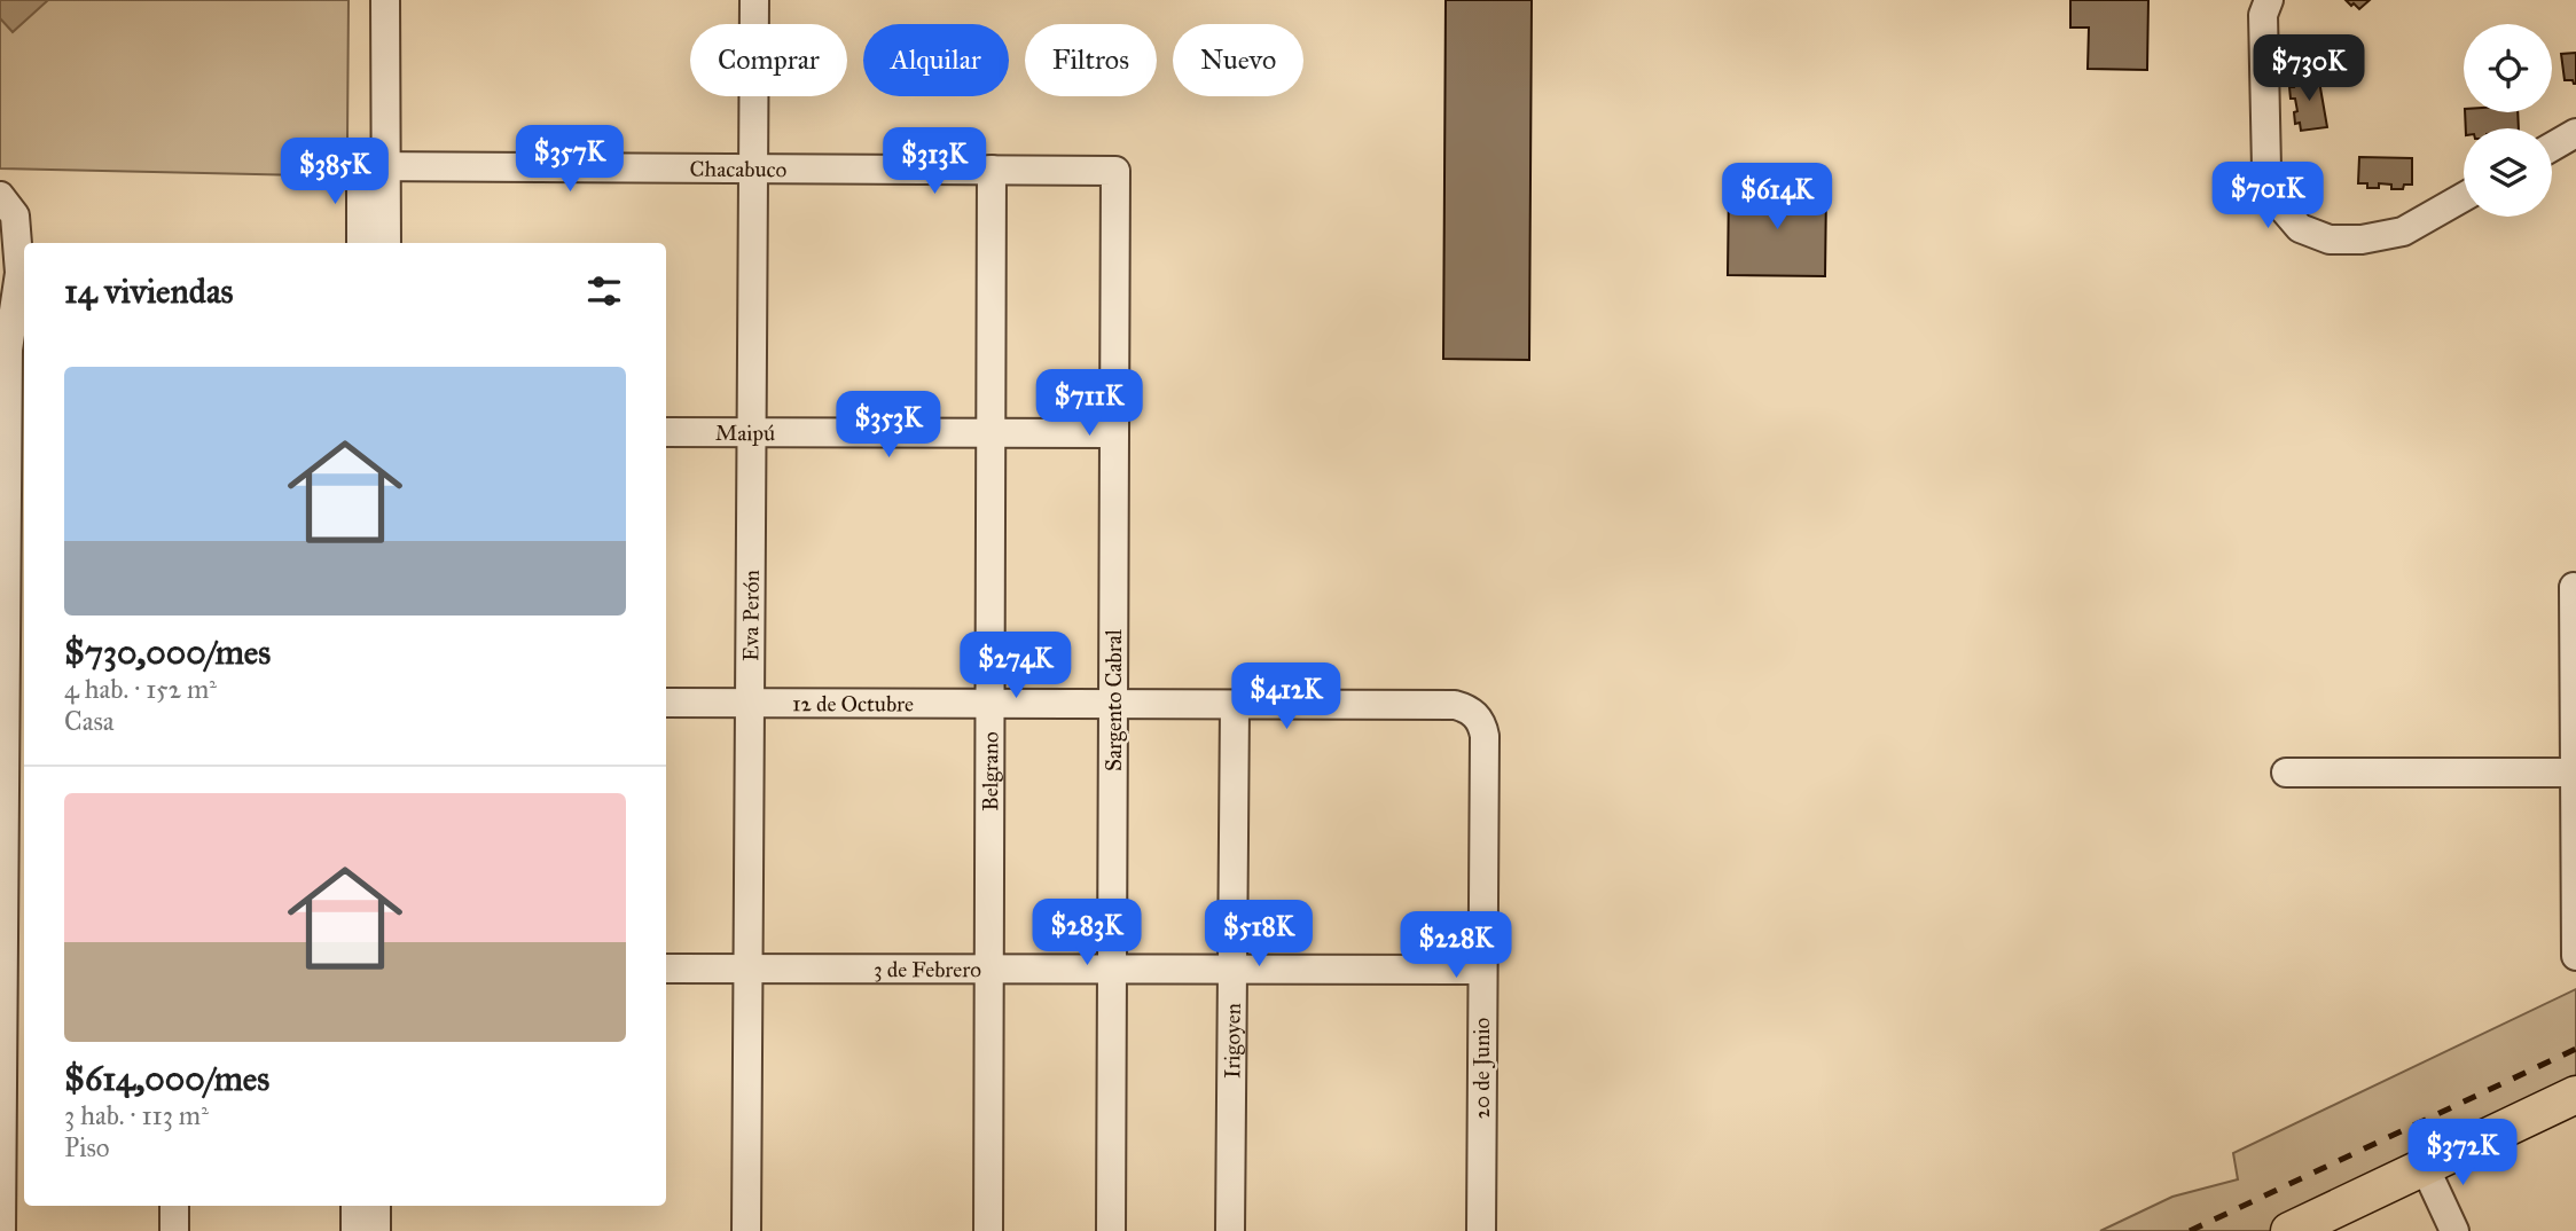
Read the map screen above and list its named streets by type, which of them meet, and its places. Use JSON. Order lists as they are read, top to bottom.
{
  "streets": {
    "street": [
      "Chacabuco",
      "Maipú",
      "Eva Perón",
      "Sargento Cabral",
      "12 de Octubre",
      "Belgrano",
      "3 de Febrero",
      "Irigoyen",
      "20 de Junio"
    ]
  },
  "crossings": [
    ["Chacabuco", "Eva Perón"],
    ["Chacabuco", "Sargento Cabral"],
    ["Chacabuco", "Belgrano"],
    ["Maipú", "Eva Perón"],
    ["Maipú", "Sargento Cabral"],
    ["Maipú", "Belgrano"],
    ["Eva Perón", "12 de Octubre"],
    ["Eva Perón", "3 de Febrero"],
    ["Sargento Cabral", "12 de Octubre"],
    ["Sargento Cabral", "3 de Febrero"],
    ["12 de Octubre", "Belgrano"],
    ["12 de Octubre", "Irigoyen"],
    ["12 de Octubre", "20 de Junio"],
    ["Belgrano", "3 de Febrero"],
    ["3 de Febrero", "Irigoyen"],
    ["3 de Febrero", "20 de Junio"]
  ],
  "page": {
    "chip": [
      "Comprar",
      "Alquilar",
      "Filtros",
      "Nuevo"
    ],
    "price": [
      "$730K",
      "$357K",
      "$313K",
      "$385K",
      "$701K",
      "$614K",
      "$711K",
      "$353K",
      "$274K",
      "$412K",
      "$283K",
      "$518K",
      "$228K",
      "$372K"
    ],
    "heading": "14 viviendas",
    "list": [
      {
        "name": "$730,000/mes",
        "note": "4 hab. · 152 m² · Casa"
      },
      {
        "name": "$614,000/mes",
        "note": "3 hab. · 113 m² · Piso"
      }
    ]
  }
}
